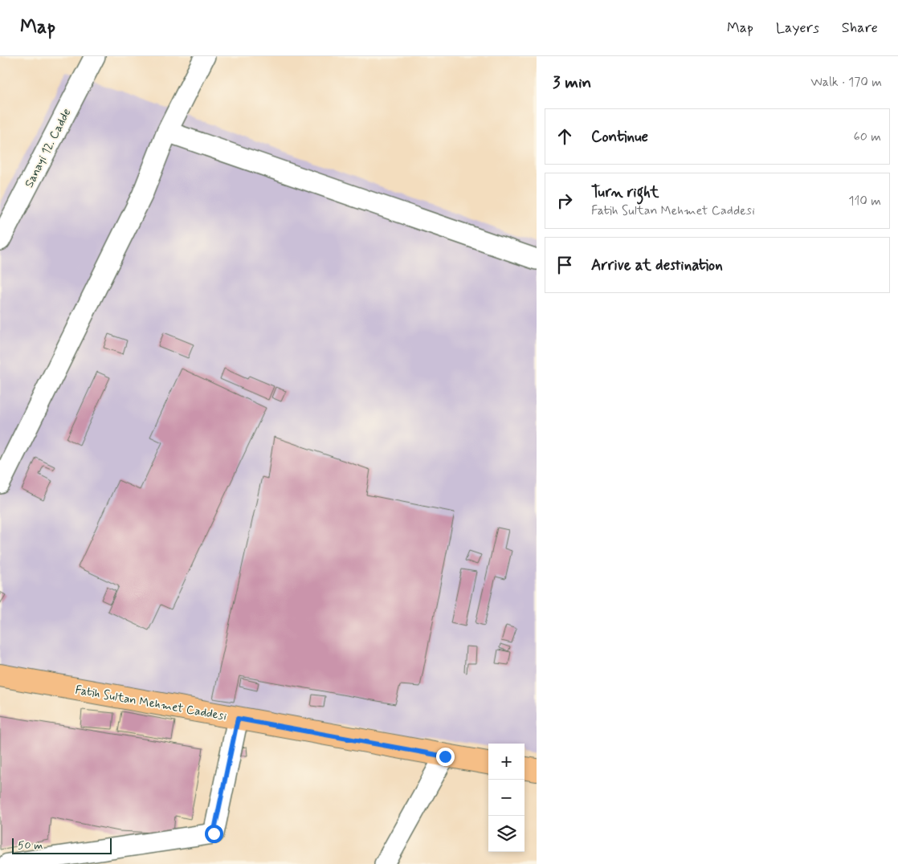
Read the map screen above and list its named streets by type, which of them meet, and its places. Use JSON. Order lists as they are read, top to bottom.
{
  "streets": {
    "main road": ["Fatih Sultan Mehmet Caddesi"],
    "street": ["Sanayi 12. Cadde"]
  },
  "scale_bar": "50 m",
  "page": {
    "header": "Map",
    "nav": ["Map", "Layers", "Share"],
    "heading": ["3 min", "Walk · 170 m"],
    "list": [
      ["Continue", "60 m"],
      ["Turn right", "Fatih Sultan Mehmet Caddesi", "110 m"],
      "Arrive at destination"
    ],
    "map_buttons": ["+", "−"],
    "scale": "50 m"
  }
}
